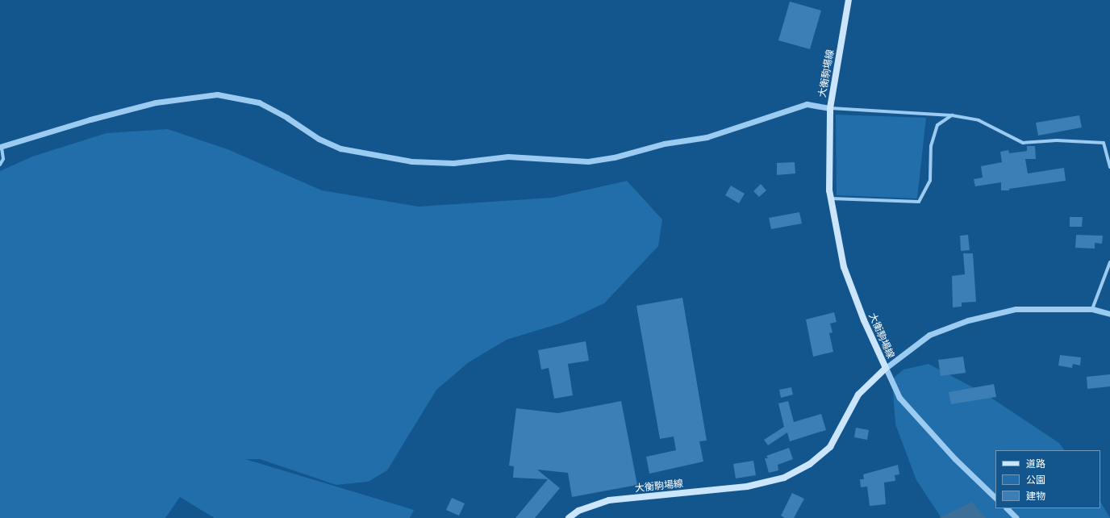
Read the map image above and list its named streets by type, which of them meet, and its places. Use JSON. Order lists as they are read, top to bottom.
{
  "streets": {
    "main road": ["大衡駒場線"]
  },
  "legend": ["道路", "公園", "建物"]
}
